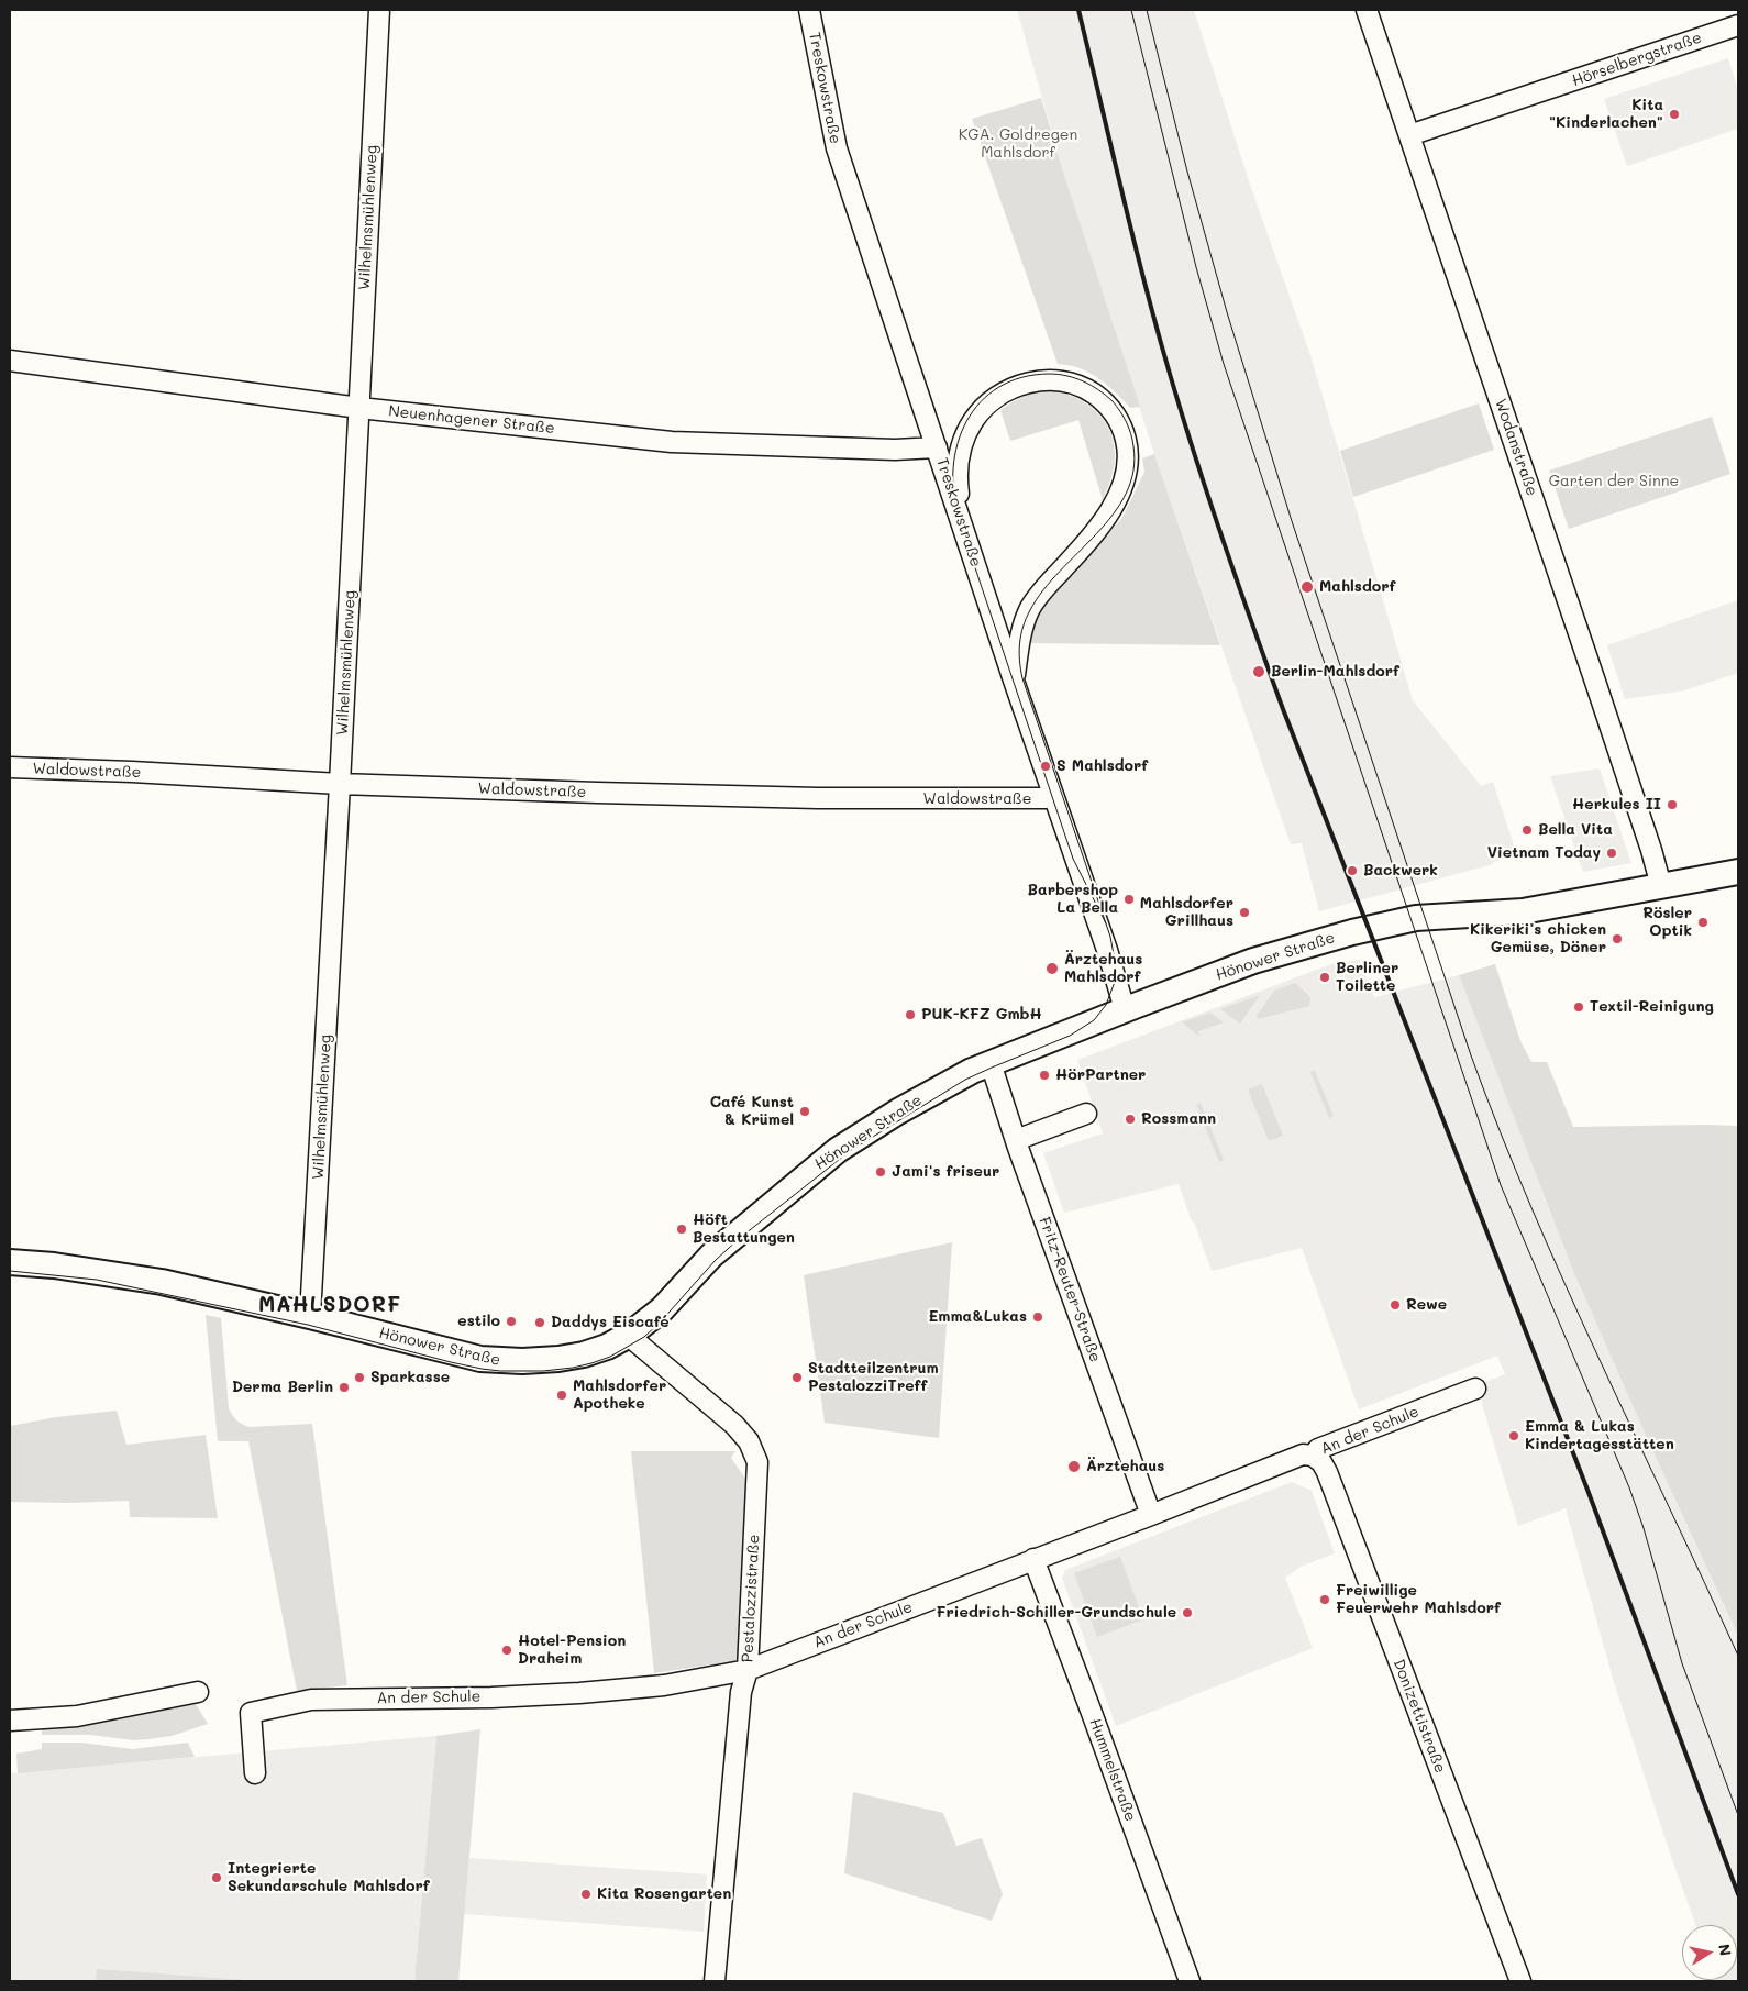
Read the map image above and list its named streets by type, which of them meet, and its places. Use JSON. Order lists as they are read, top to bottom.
{
  "streets": {
    "main road": ["Hönower Straße"],
    "street": [
      "Hörselbergstraße",
      "Treskowstraße",
      "Wilhelmsmühlenweg",
      "Neuenhagener Straße",
      "Wodanstraße",
      "Waldowstraße",
      "Fritz-Reuter-Straße",
      "An der Schule",
      "Pestalozzistraße",
      "Donizettistraße",
      "Hummelstraße"
    ]
  },
  "crossings": [
    ["Hörselbergstraße", "Wodanstraße"],
    ["Treskowstraße", "Neuenhagener Straße"],
    ["Treskowstraße", "Waldowstraße"],
    ["Treskowstraße", "Hönower Straße"],
    ["Wilhelmsmühlenweg", "Neuenhagener Straße"],
    ["Wilhelmsmühlenweg", "Waldowstraße"],
    ["Wilhelmsmühlenweg", "Hönower Straße"],
    ["Wodanstraße", "Hönower Straße"],
    ["Hönower Straße", "Fritz-Reuter-Straße"],
    ["Hönower Straße", "Pestalozzistraße"],
    ["Fritz-Reuter-Straße", "An der Schule"],
    ["An der Schule", "Pestalozzistraße"],
    ["An der Schule", "Donizettistraße"],
    ["An der Schule", "Hummelstraße"]
  ],
  "districts": ["MAHLSDORF"],
  "parks": ["KGA. Goldregen Mahlsdorf", "Garten der Sinne"],
  "places": [
    "Kita \"Kinderlachen\"",
    "Mahlsdorf",
    "Berlin-Mahlsdorf",
    "S Mahlsdorf",
    "Herkules II",
    "Bella Vita",
    "Vietnam Today",
    "Backwerk",
    "Barbershop La Bella",
    "Mahlsdorfer Grillhaus",
    "Rösler Optik",
    "Kikeriki’s chicken Gemüse, Döner",
    "Ärztehaus Mahlsdorf",
    "Berliner Toilette",
    "Textil-Reinigung",
    "PUK-KFZ GmbH",
    "HörPartner",
    "Café Kunst & Krümel",
    "Rossmann",
    "Jami's friseur",
    "Höft Bestattungen",
    "Rewe",
    "Emma&Lukas",
    "estilo",
    "Daddys Eiscafé",
    "Sparkasse",
    "Stadtteilzentrum PestalozziTreff",
    "Derma Berlin",
    "Mahlsdorfer Apotheke",
    "Emma & Lukas Kindertagesstätten",
    "Ärztehaus",
    "Freiwillige Feuerwehr Mahlsdorf",
    "Friedrich-Schiller-Grundschule",
    "Hotel-Pension Draheim",
    "Integrierte Sekundarschule Mahlsdorf",
    "Kita Rosengarten"
  ],
  "north": "right"
}
